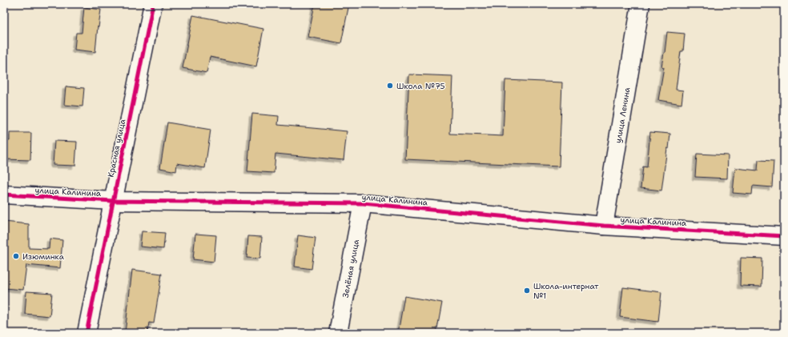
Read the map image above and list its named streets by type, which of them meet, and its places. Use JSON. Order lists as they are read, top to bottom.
{
  "streets": {
    "street": [
      "улица Ленина",
      "Красная улица",
      "улица Калинина",
      "Зелёная улица"
    ]
  },
  "crossings": [
    ["улица Ленина", "улица Калинина"],
    ["Красная улица", "улица Калинина"],
    ["улица Калинина", "Зелёная улица"]
  ],
  "places": ["Школа №75", "Изюминка", "Школа-интернат №1"]
}
